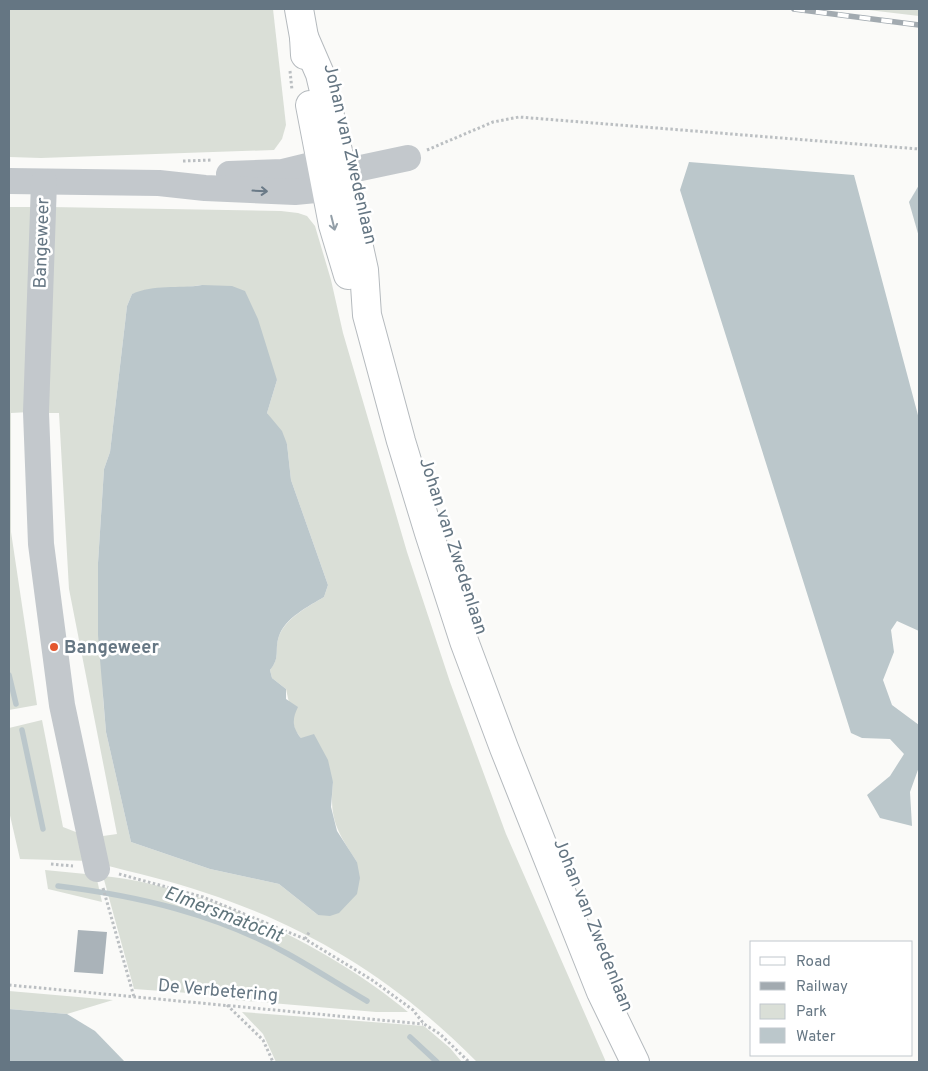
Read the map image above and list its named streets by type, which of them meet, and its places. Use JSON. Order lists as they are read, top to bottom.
{
  "streets": {
    "main road": ["Johan van Zwedenlaan"],
    "street": ["Bangeweer"],
    "path": ["De Verbetering"]
  },
  "crossings": [
    ["Johan van Zwedenlaan", "Bangeweer"]
  ],
  "water": ["Elmersmatocht"],
  "places": ["Bangeweer"],
  "legend": [
    "Road",
    "Railway",
    "Park",
    "Water"
  ]
}
